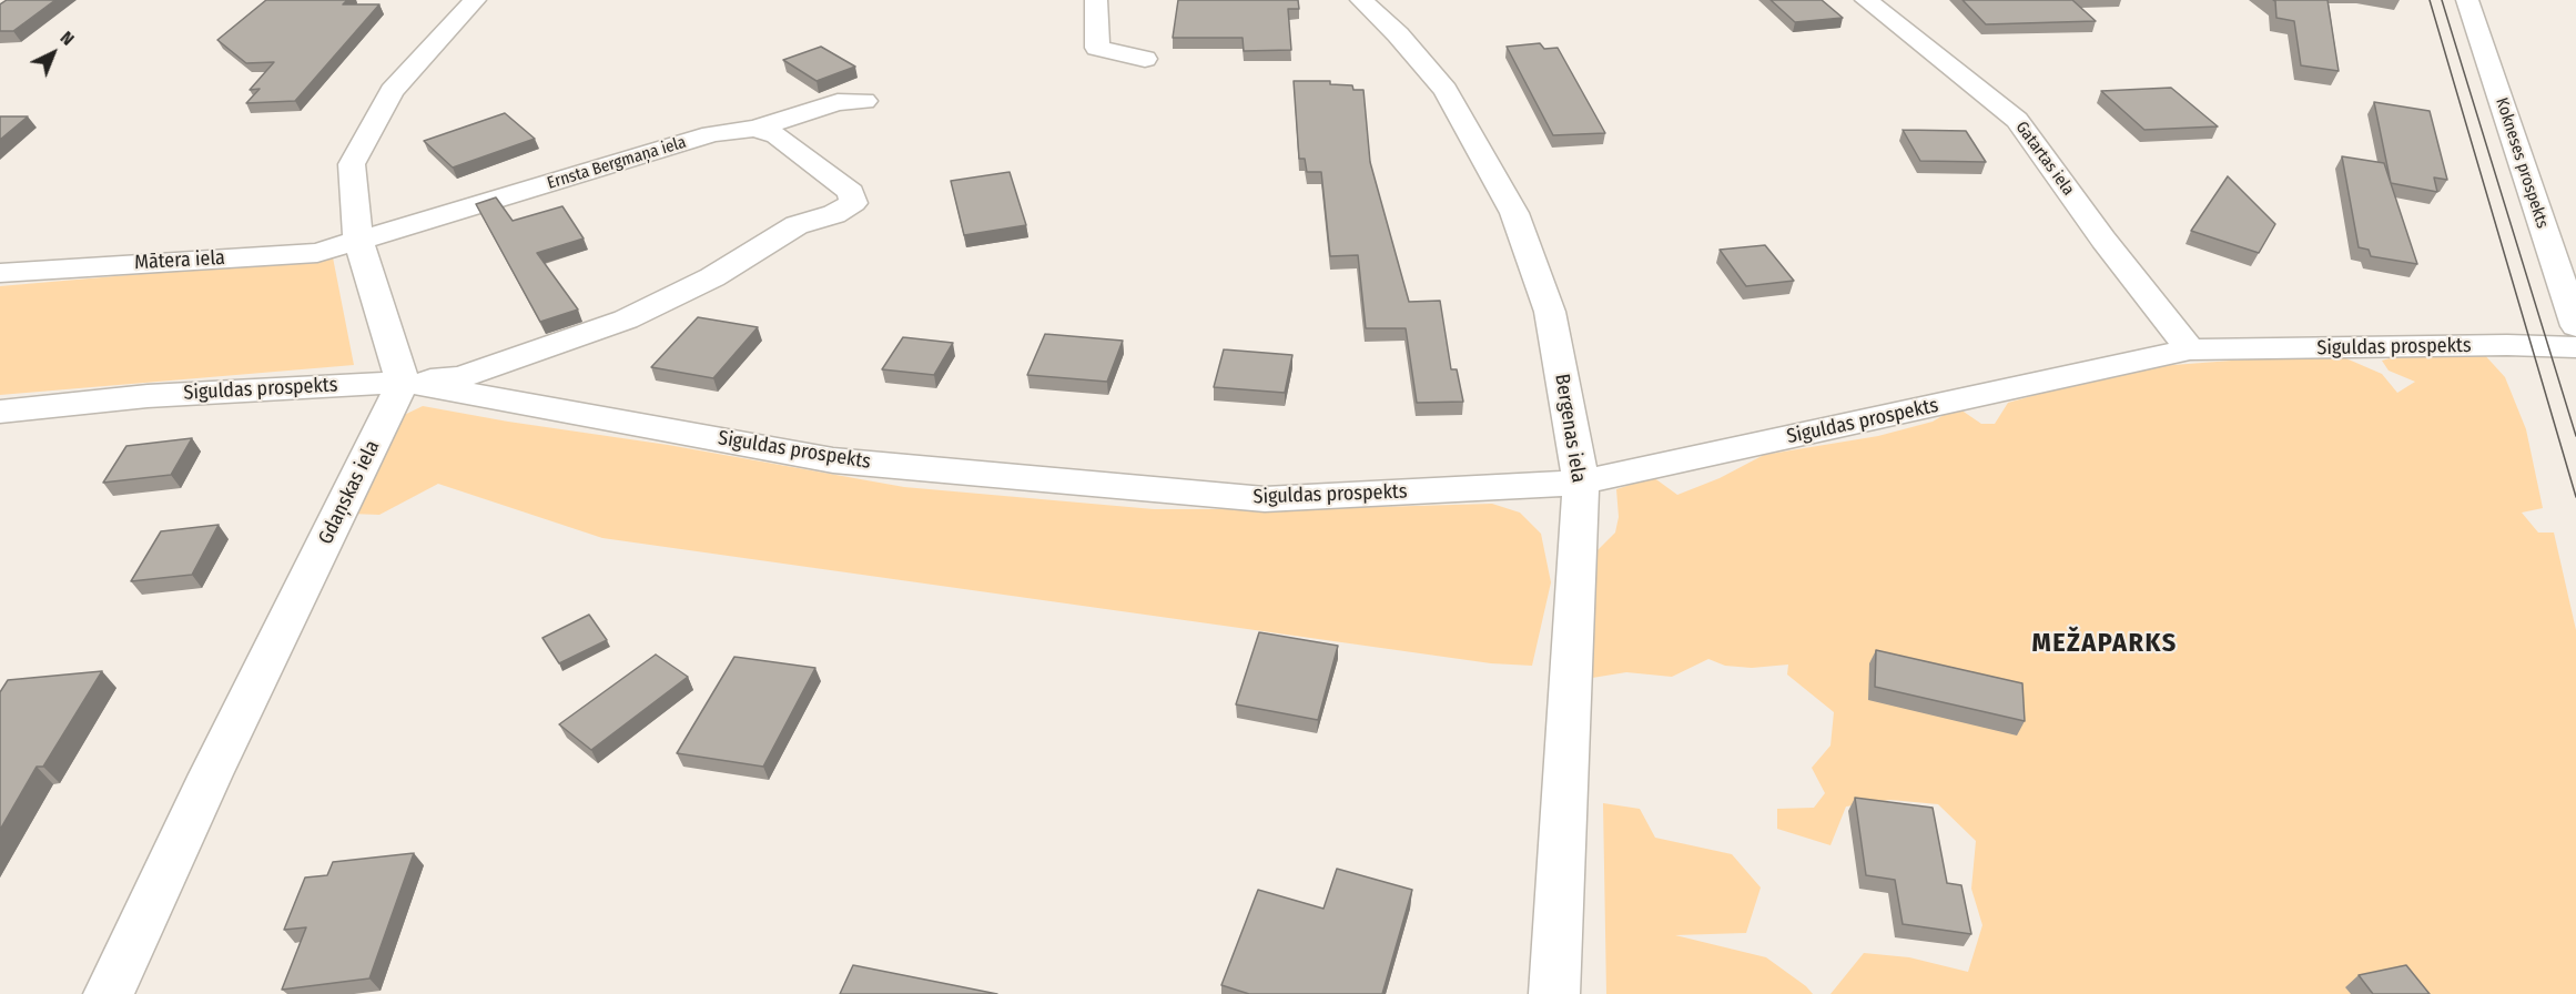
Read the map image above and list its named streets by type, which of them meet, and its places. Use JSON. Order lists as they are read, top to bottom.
{
  "streets": {
    "street": [
      "Gatartas iela",
      "Ernsta Bergmaņa iela",
      "Kokneses prospekts",
      "Mātera iela",
      "Siguldas prospekts",
      "Bergenas iela",
      "Gdaņskas iela"
    ]
  },
  "crossings": [
    ["Gatartas iela", "Siguldas prospekts"],
    ["Ernsta Bergmaņa iela", "Mātera iela"],
    ["Ernsta Bergmaņa iela", "Siguldas prospekts"],
    ["Ernsta Bergmaņa iela", "Gdaņskas iela"],
    ["Siguldas prospekts", "Bergenas iela"],
    ["Siguldas prospekts", "Gdaņskas iela"]
  ],
  "districts": ["MEŽAPARKS"],
  "north": "top right"
}
